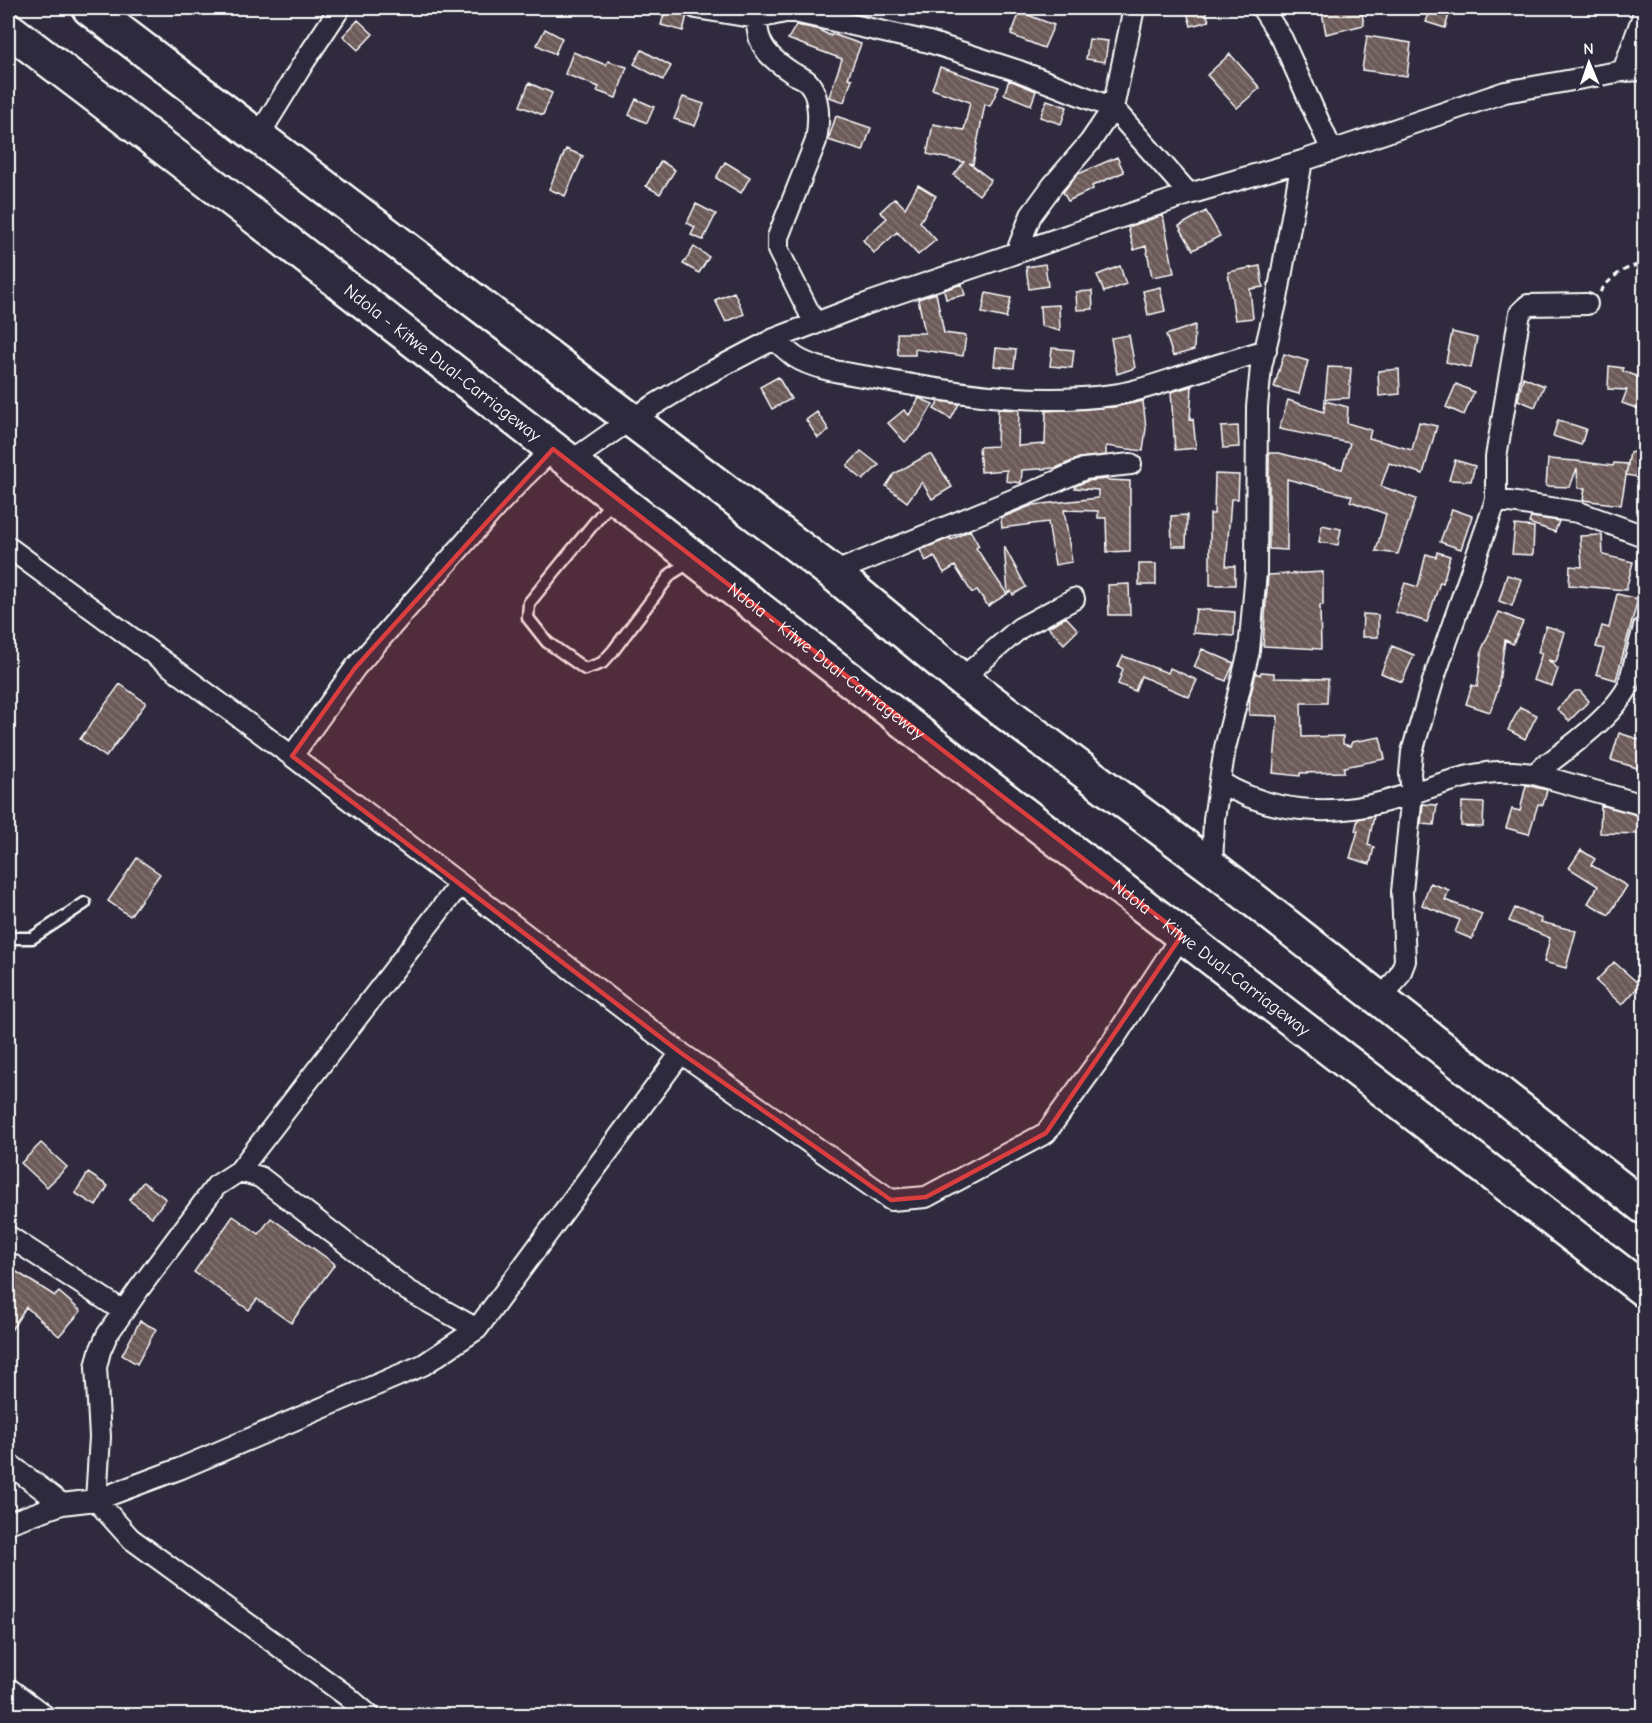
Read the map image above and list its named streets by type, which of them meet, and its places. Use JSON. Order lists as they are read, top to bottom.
{
  "streets": {
    "highway": ["Ndola - Kitwe Dual-Carriageway"]
  },
  "north": "top"
}
